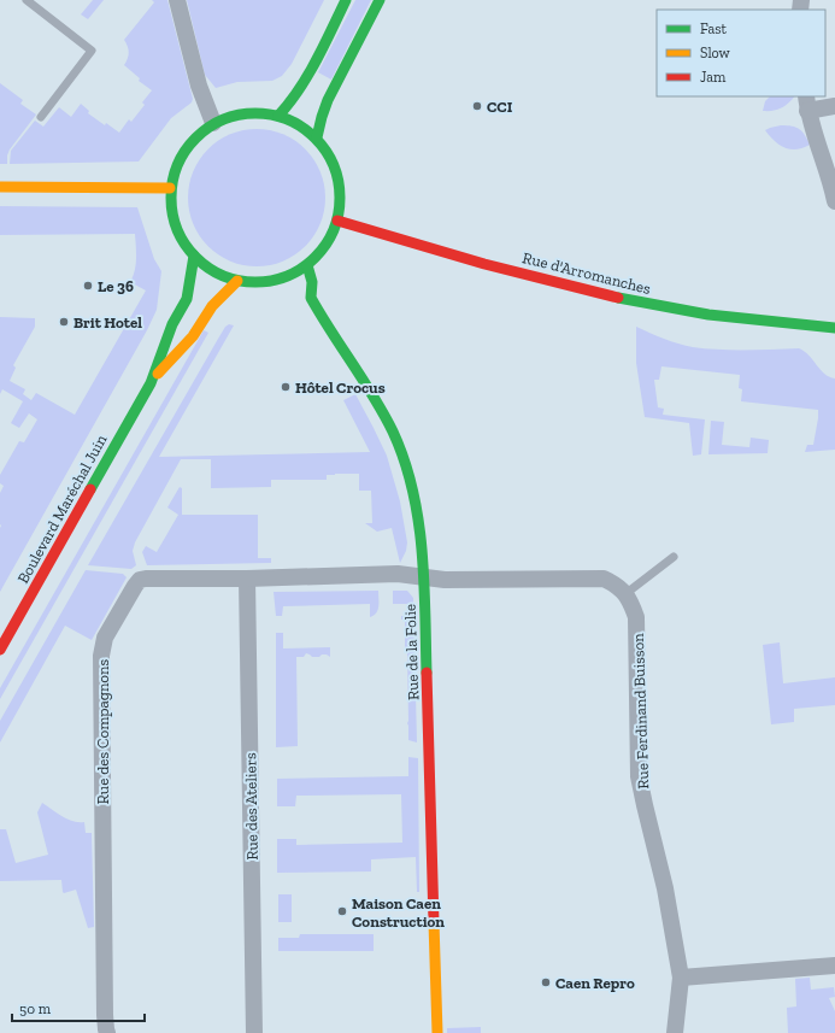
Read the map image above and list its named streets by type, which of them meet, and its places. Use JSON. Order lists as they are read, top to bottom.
{
  "streets": {
    "main road": ["Rue d'Arromanches", "Boulevard Maréchal Juin", "Rue de la Folie"],
    "street": ["Rue Ferdinand Buisson", "Rue des Compagnons", "Rue des Ateliers"]
  },
  "crossings": [
    ["Rue d'Arromanches", "Boulevard Maréchal Juin"],
    ["Rue d'Arromanches", "Rue de la Folie"],
    ["Boulevard Maréchal Juin", "Rue de la Folie"],
    ["Rue de la Folie", "Rue des Compagnons"],
    ["Rue des Compagnons", "Rue des Ateliers"]
  ],
  "places": [
    "CCI",
    "Le 36",
    "Brit Hotel",
    "Hôtel Crocus",
    "Maison Caen Construction",
    "Caen Repro"
  ],
  "legend": ["Fast", "Slow", "Jam"],
  "scale_bar": "50 m"
}
